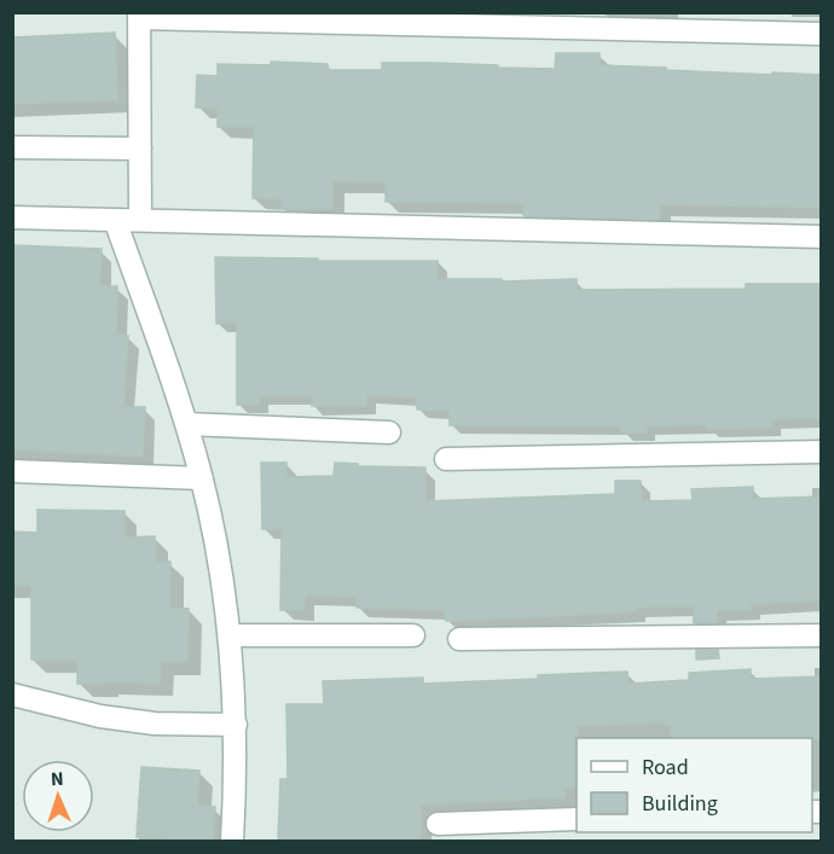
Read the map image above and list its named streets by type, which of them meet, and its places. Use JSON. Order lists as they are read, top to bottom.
{
  "legend": ["Road", "Building"],
  "north": "top"
}
